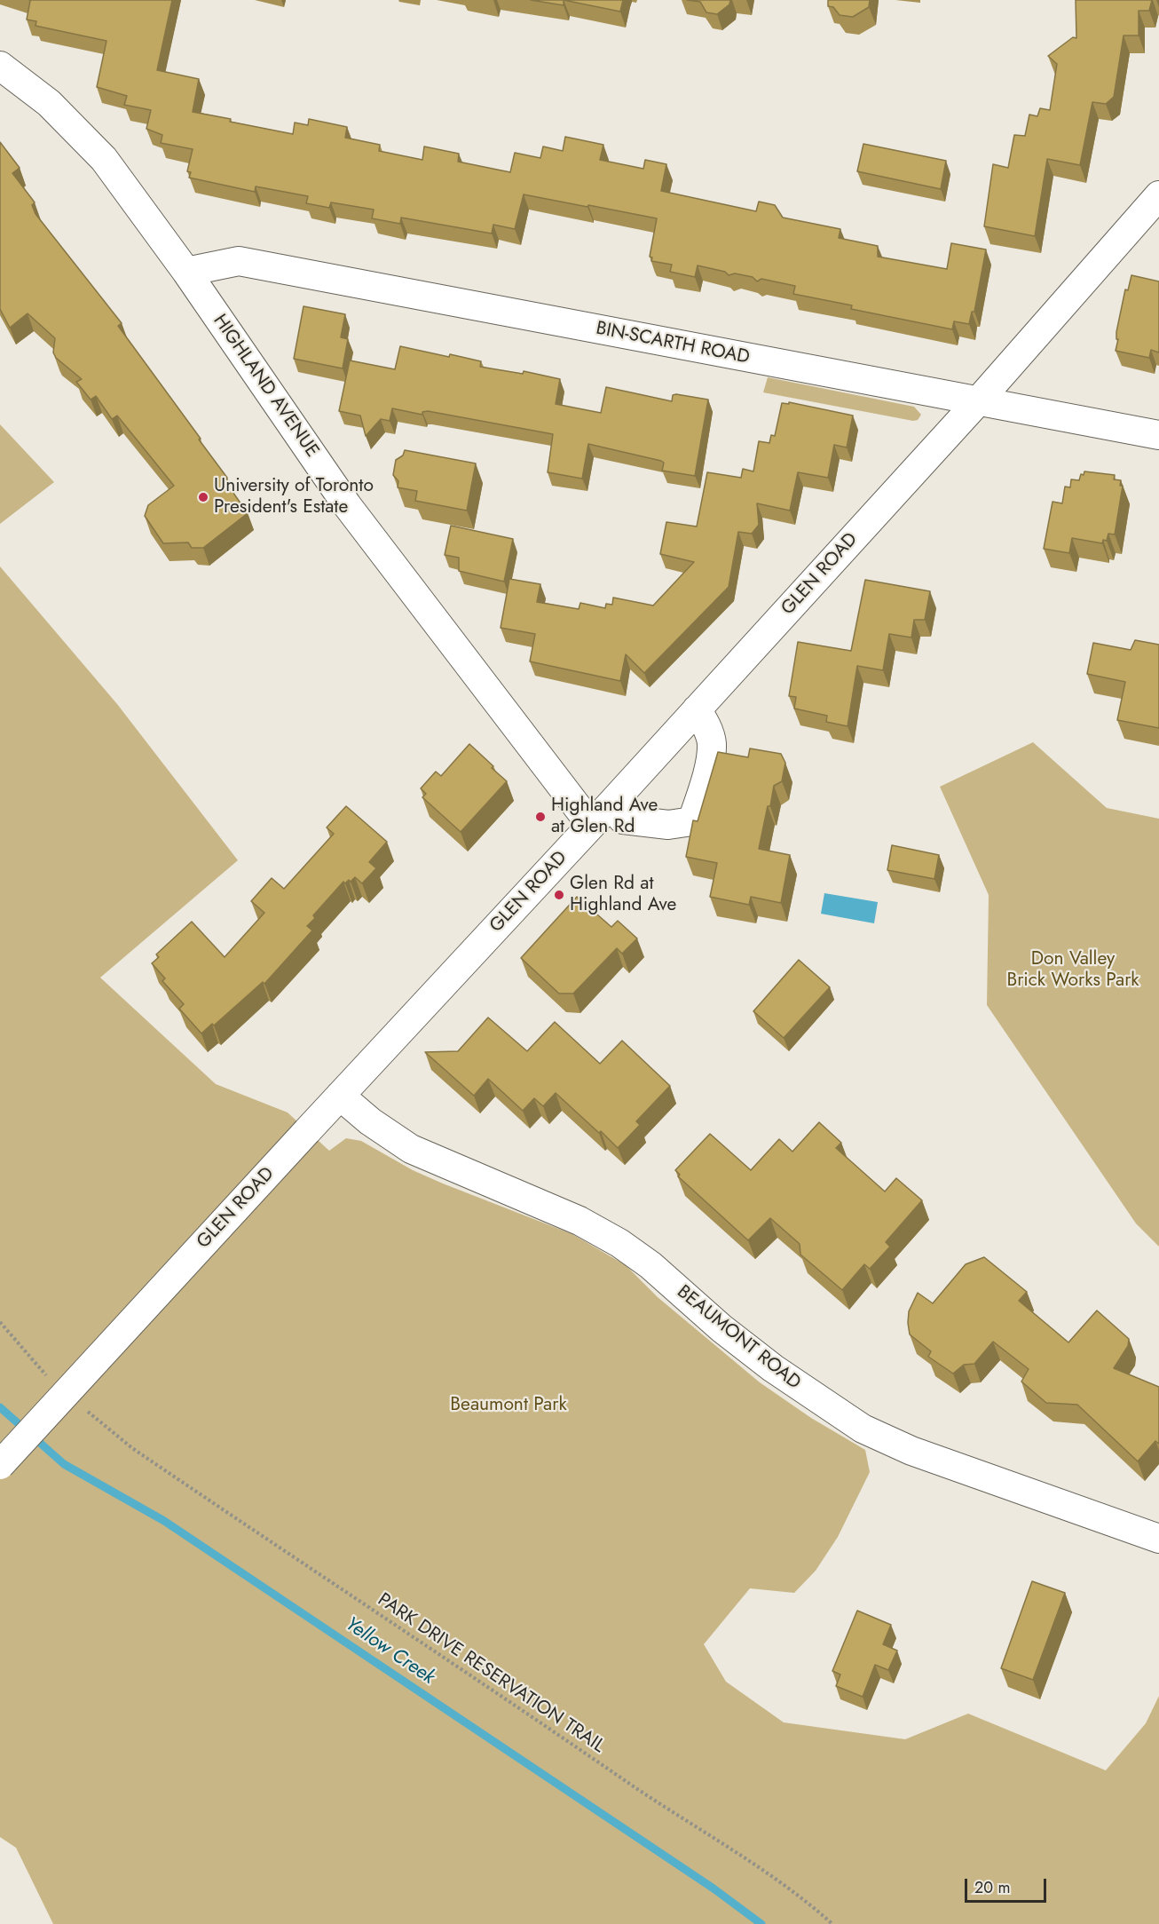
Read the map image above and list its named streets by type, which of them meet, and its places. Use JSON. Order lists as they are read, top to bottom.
{
  "streets": {
    "street": [
      "BIN-SCARTH ROAD",
      "HIGHLAND AVENUE",
      "GLEN ROAD",
      "BEAUMONT ROAD"
    ],
    "path": ["PARK DRIVE RESERVATION TRAIL"]
  },
  "crossings": [
    ["BIN-SCARTH ROAD", "HIGHLAND AVENUE"],
    ["BIN-SCARTH ROAD", "GLEN ROAD"],
    ["HIGHLAND AVENUE", "GLEN ROAD"],
    ["GLEN ROAD", "BEAUMONT ROAD"]
  ],
  "water": ["Yellow Creek"],
  "parks": ["Don Valley Brick Works Park", "Beaumont Park"],
  "places": ["University of Toronto President's Estate", "Highland Ave at Glen Rd", "Glen Rd at Highland Ave"],
  "scale_bar": "20 m"
}
